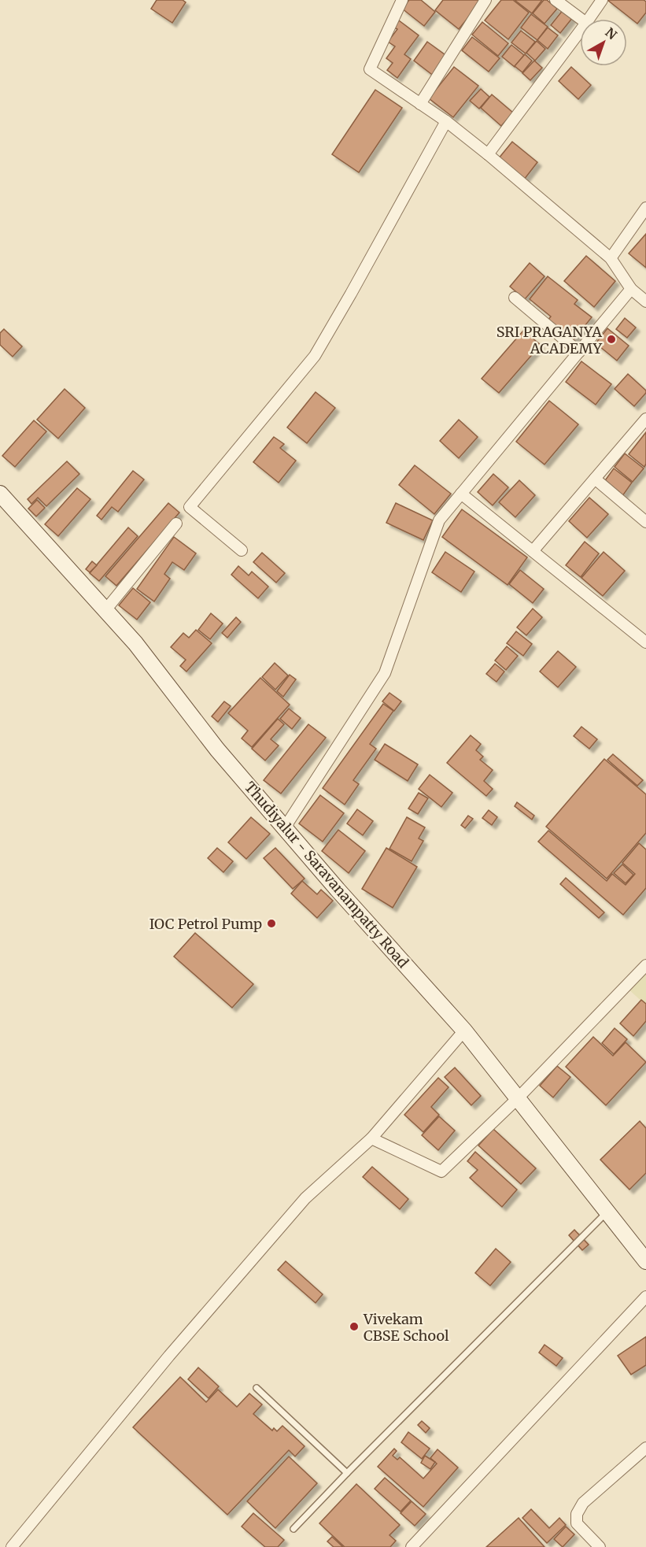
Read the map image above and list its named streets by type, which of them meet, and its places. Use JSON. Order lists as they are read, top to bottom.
{
  "streets": {
    "main road": ["Thudiyalur - Saravanampatty Road"]
  },
  "places": ["SRI PRAGANYA ACADEMY", "IOC Petrol Pump", "Vivekam CBSE School"],
  "north": "top right"
}
